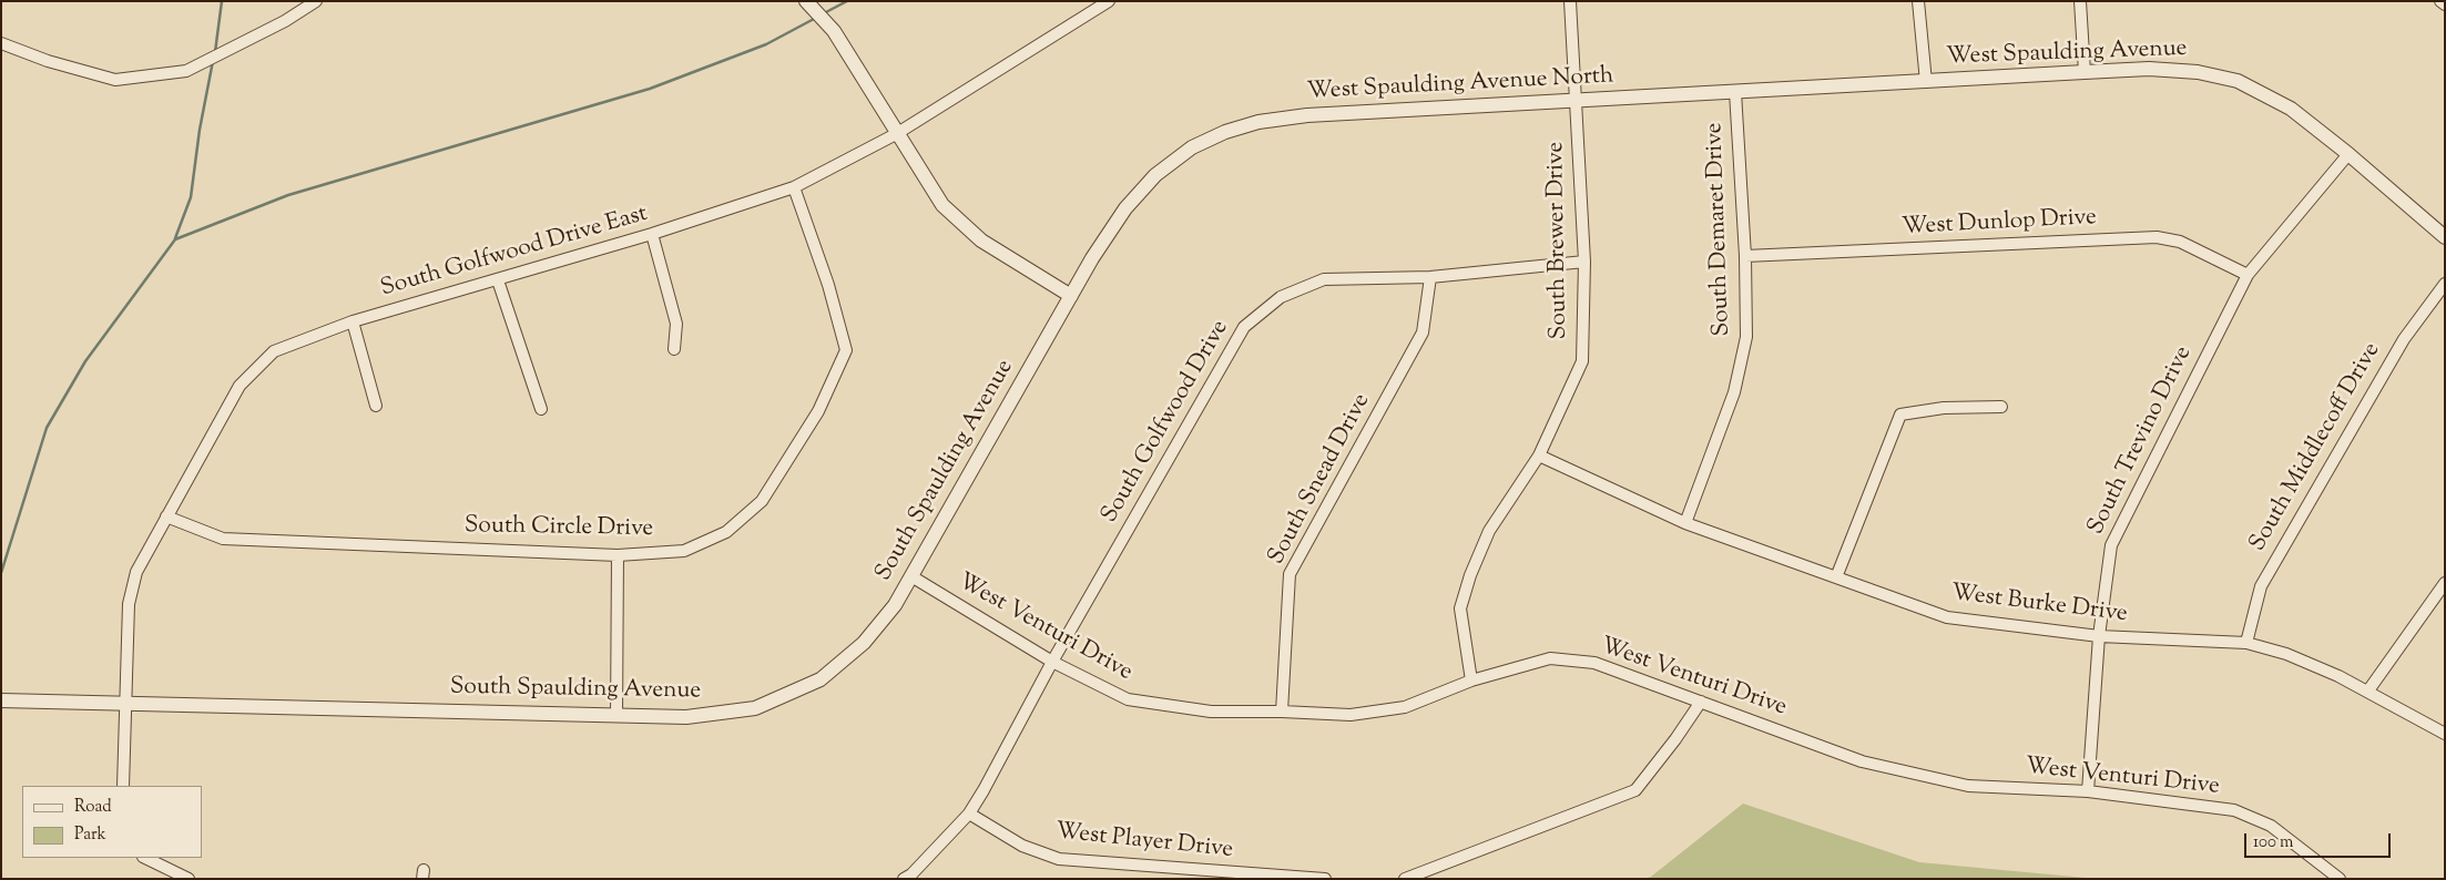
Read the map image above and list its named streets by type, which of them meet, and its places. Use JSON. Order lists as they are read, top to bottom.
{
  "streets": {
    "street": [
      "West Spaulding Avenue",
      "West Spaulding Avenue North",
      "West Dunlop Drive",
      "South Demaret Drive",
      "South Brewer Drive",
      "South Golfwood Drive East",
      "South Golfwood Drive",
      "South Trevino Drive",
      "South Middlecoff Drive",
      "South Spaulding Avenue",
      "South Snead Drive",
      "South Circle Drive",
      "West Burke Drive",
      "West Venturi Drive",
      "West Player Drive"
    ]
  },
  "crossings": [
    ["West Spaulding Avenue", "West Spaulding Avenue North"],
    ["West Spaulding Avenue", "South Demaret Drive"],
    ["West Spaulding Avenue", "South Trevino Drive"],
    ["West Spaulding Avenue North", "South Demaret Drive"],
    ["West Spaulding Avenue North", "South Brewer Drive"],
    ["West Spaulding Avenue North", "South Spaulding Avenue"],
    ["West Dunlop Drive", "South Demaret Drive"],
    ["West Dunlop Drive", "South Trevino Drive"],
    ["South Demaret Drive", "West Burke Drive"],
    ["South Brewer Drive", "South Golfwood Drive"],
    ["South Brewer Drive", "West Burke Drive"],
    ["South Brewer Drive", "West Venturi Drive"],
    ["South Golfwood Drive East", "South Spaulding Avenue"],
    ["South Golfwood Drive East", "South Circle Drive"],
    ["South Golfwood Drive", "South Snead Drive"],
    ["South Golfwood Drive", "West Venturi Drive"],
    ["South Golfwood Drive", "West Player Drive"],
    ["South Trevino Drive", "West Burke Drive"],
    ["South Trevino Drive", "West Venturi Drive"],
    ["South Middlecoff Drive", "West Burke Drive"],
    ["South Spaulding Avenue", "West Venturi Drive"],
    ["South Snead Drive", "West Venturi Drive"]
  ],
  "legend": ["Road", "Park"],
  "scale_bar": "100 m"
}
